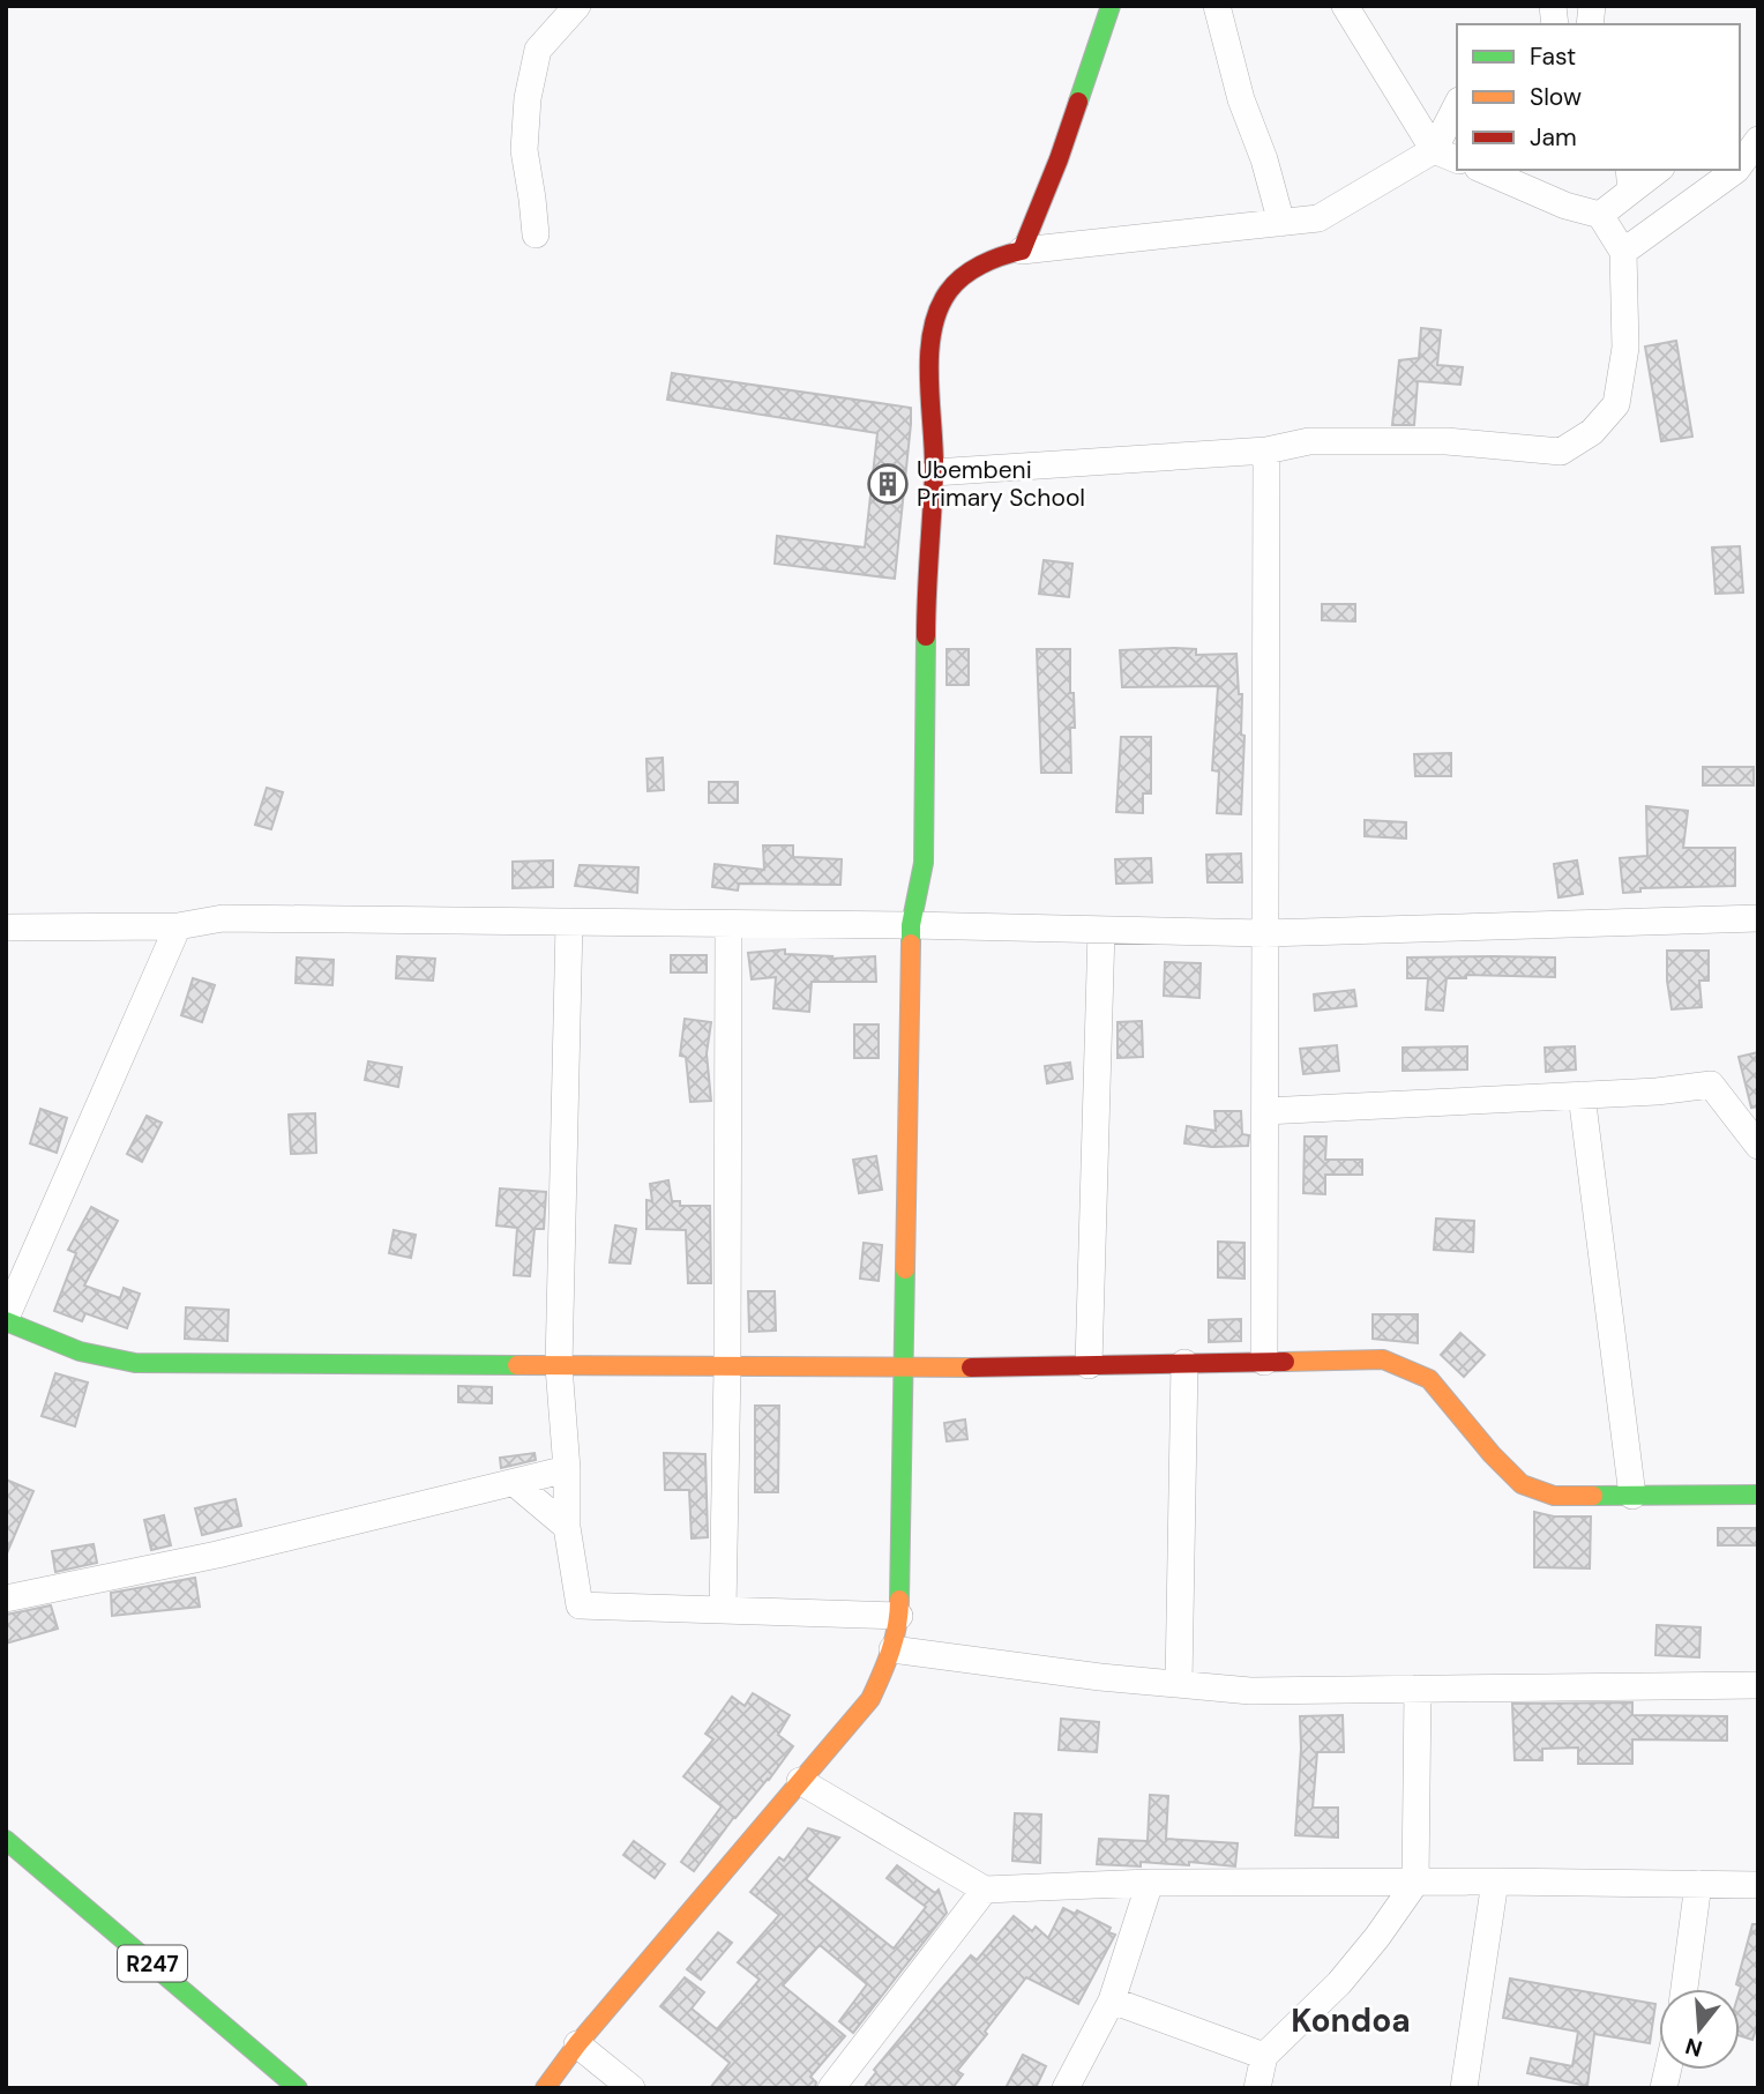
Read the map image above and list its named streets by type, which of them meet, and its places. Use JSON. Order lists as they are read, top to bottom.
{
  "streets": {
    "street": ["R247"]
  },
  "districts": ["Kondoa"],
  "places": {
    "building": ["Ubembeni Primary School"]
  },
  "legend": ["Fast", "Slow", "Jam"],
  "north": "bottom"
}
